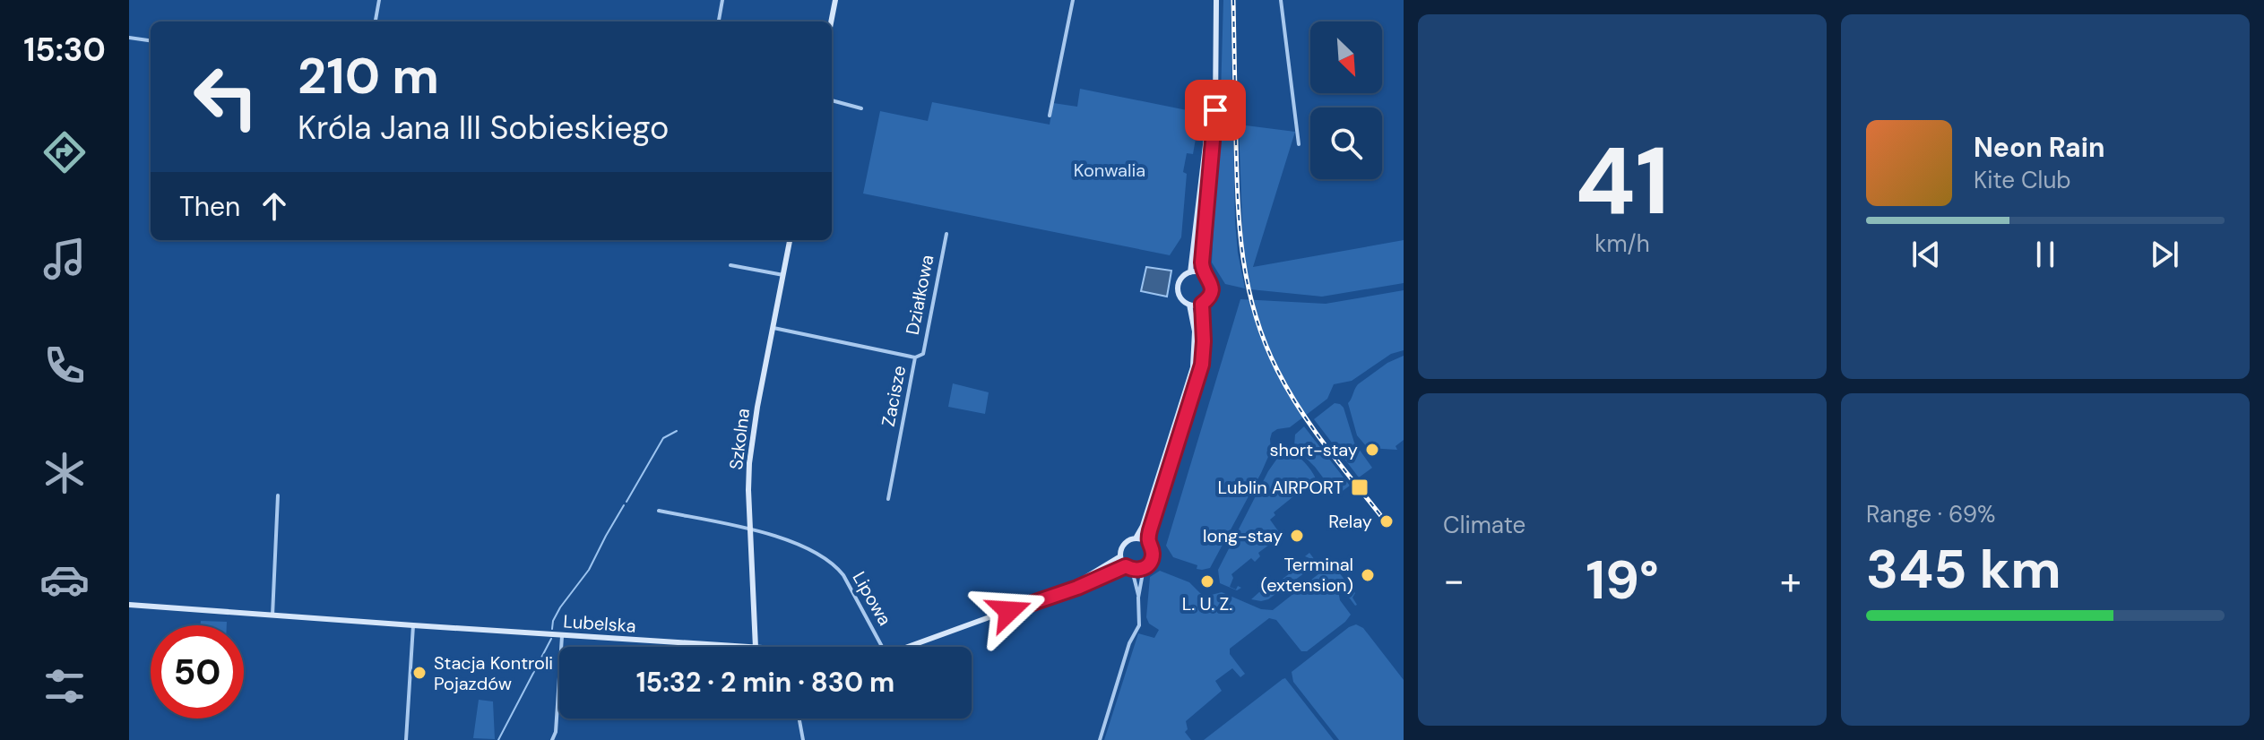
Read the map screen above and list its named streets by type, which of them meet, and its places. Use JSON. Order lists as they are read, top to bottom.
{
  "streets": {
    "main road": ["Szkolna", "Lubelska"],
    "street": ["Działkowa", "Zacisze", "Lipowa"]
  },
  "crossings": [
    ["Działkowa", "Zacisze"],
    ["Zacisze", "Szkolna"],
    ["Szkolna", "Lipowa"]
  ],
  "parks": ["Konwalia"],
  "places": {
    "other": [
      "short-stay",
      "Relay",
      "long-stay",
      "Terminal (extension)",
      "L. U. Z.",
      "Stacja Kontroli Pojazdów"
    ],
    "transit": ["Lublin AIRPORT"]
  },
  "north": "bottom right",
  "page": {
    "tabs": "15:30",
    "tile": [
      ["41", "km/h"],
      "Climate",
      ["Range · 69%", "345 km"]
    ],
    "turn": ["210 m", "Króla Jana III Sobieskiego"],
    "song": ["Neon Rain", "Kite Club"],
    "then": "Then",
    "heat": ["−", "19°", "+"],
    "limit": "50",
    "trip": "15:32 · 2 min · 830 m"
  }
}
